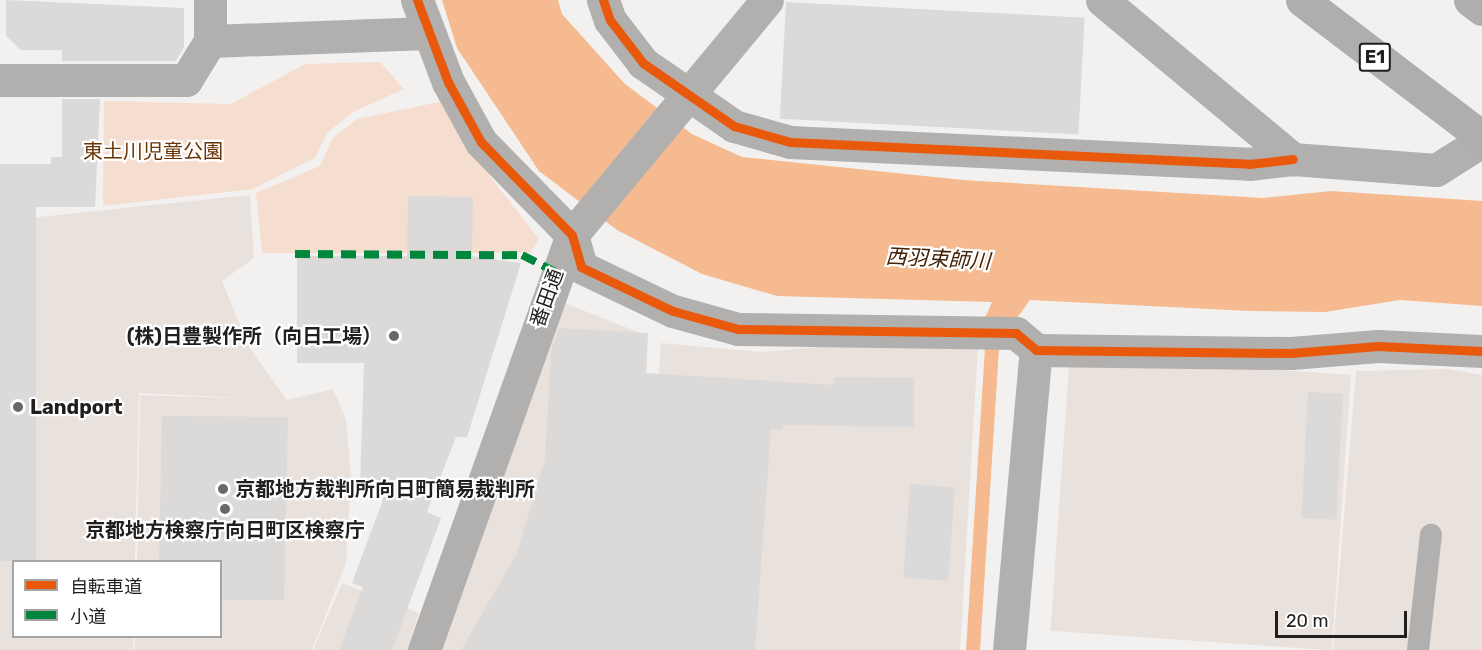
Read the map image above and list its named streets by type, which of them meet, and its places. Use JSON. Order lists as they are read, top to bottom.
{
  "streets": {
    "highway": ["E1"],
    "street": ["番田通"]
  },
  "water": ["西羽束師川"],
  "parks": ["東土川児童公園"],
  "places": [
    "(株)日豊製作所（向日工場）",
    "Landport",
    "京都地方裁判所向日町簡易裁判所",
    "京都地方検察庁向日町区検察庁"
  ],
  "legend": ["自転車道", "小道"],
  "scale_bar": "20 m"
}
